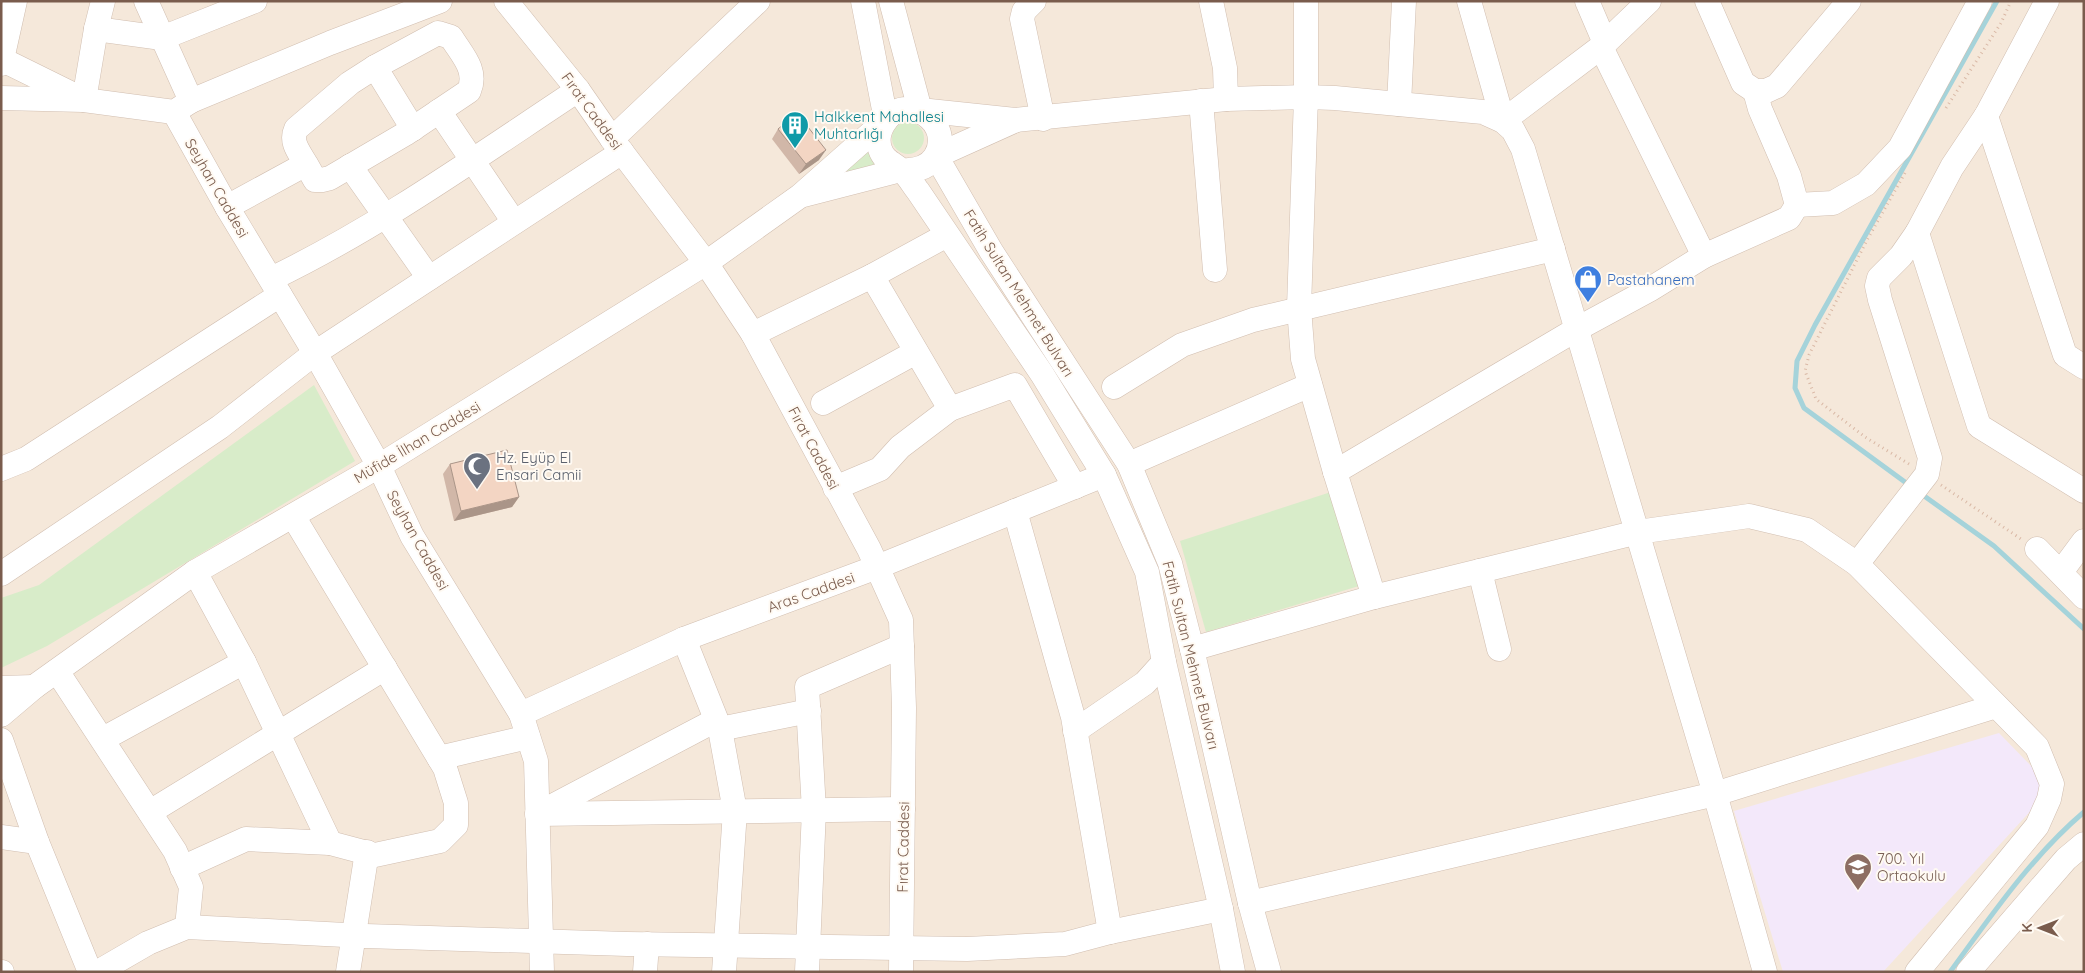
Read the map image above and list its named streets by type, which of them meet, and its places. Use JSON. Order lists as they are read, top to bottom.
{
  "streets": {
    "street": [
      "Fırat Caddesi",
      "Seyhan Caddesi",
      "Fatih Sultan Mehmet Bulvarı",
      "Müfide İlhan Caddesi",
      "Aras Caddesi"
    ]
  },
  "crossings": [
    ["Fırat Caddesi", "Müfide İlhan Caddesi"],
    ["Fırat Caddesi", "Aras Caddesi"],
    ["Seyhan Caddesi", "Müfide İlhan Caddesi"],
    ["Seyhan Caddesi", "Aras Caddesi"],
    ["Fatih Sultan Mehmet Bulvarı", "Müfide İlhan Caddesi"],
    ["Fatih Sultan Mehmet Bulvarı", "Aras Caddesi"]
  ],
  "places": {
    "building": ["Halkkent Mahallesi Muhtarlığı"],
    "shop": ["Pastahanem"],
    "mosque": ["Hz. Eyüp El Ensari Camii"],
    "school or university": ["700. Yıl Ortaokulu"]
  },
  "north": "left"
}
